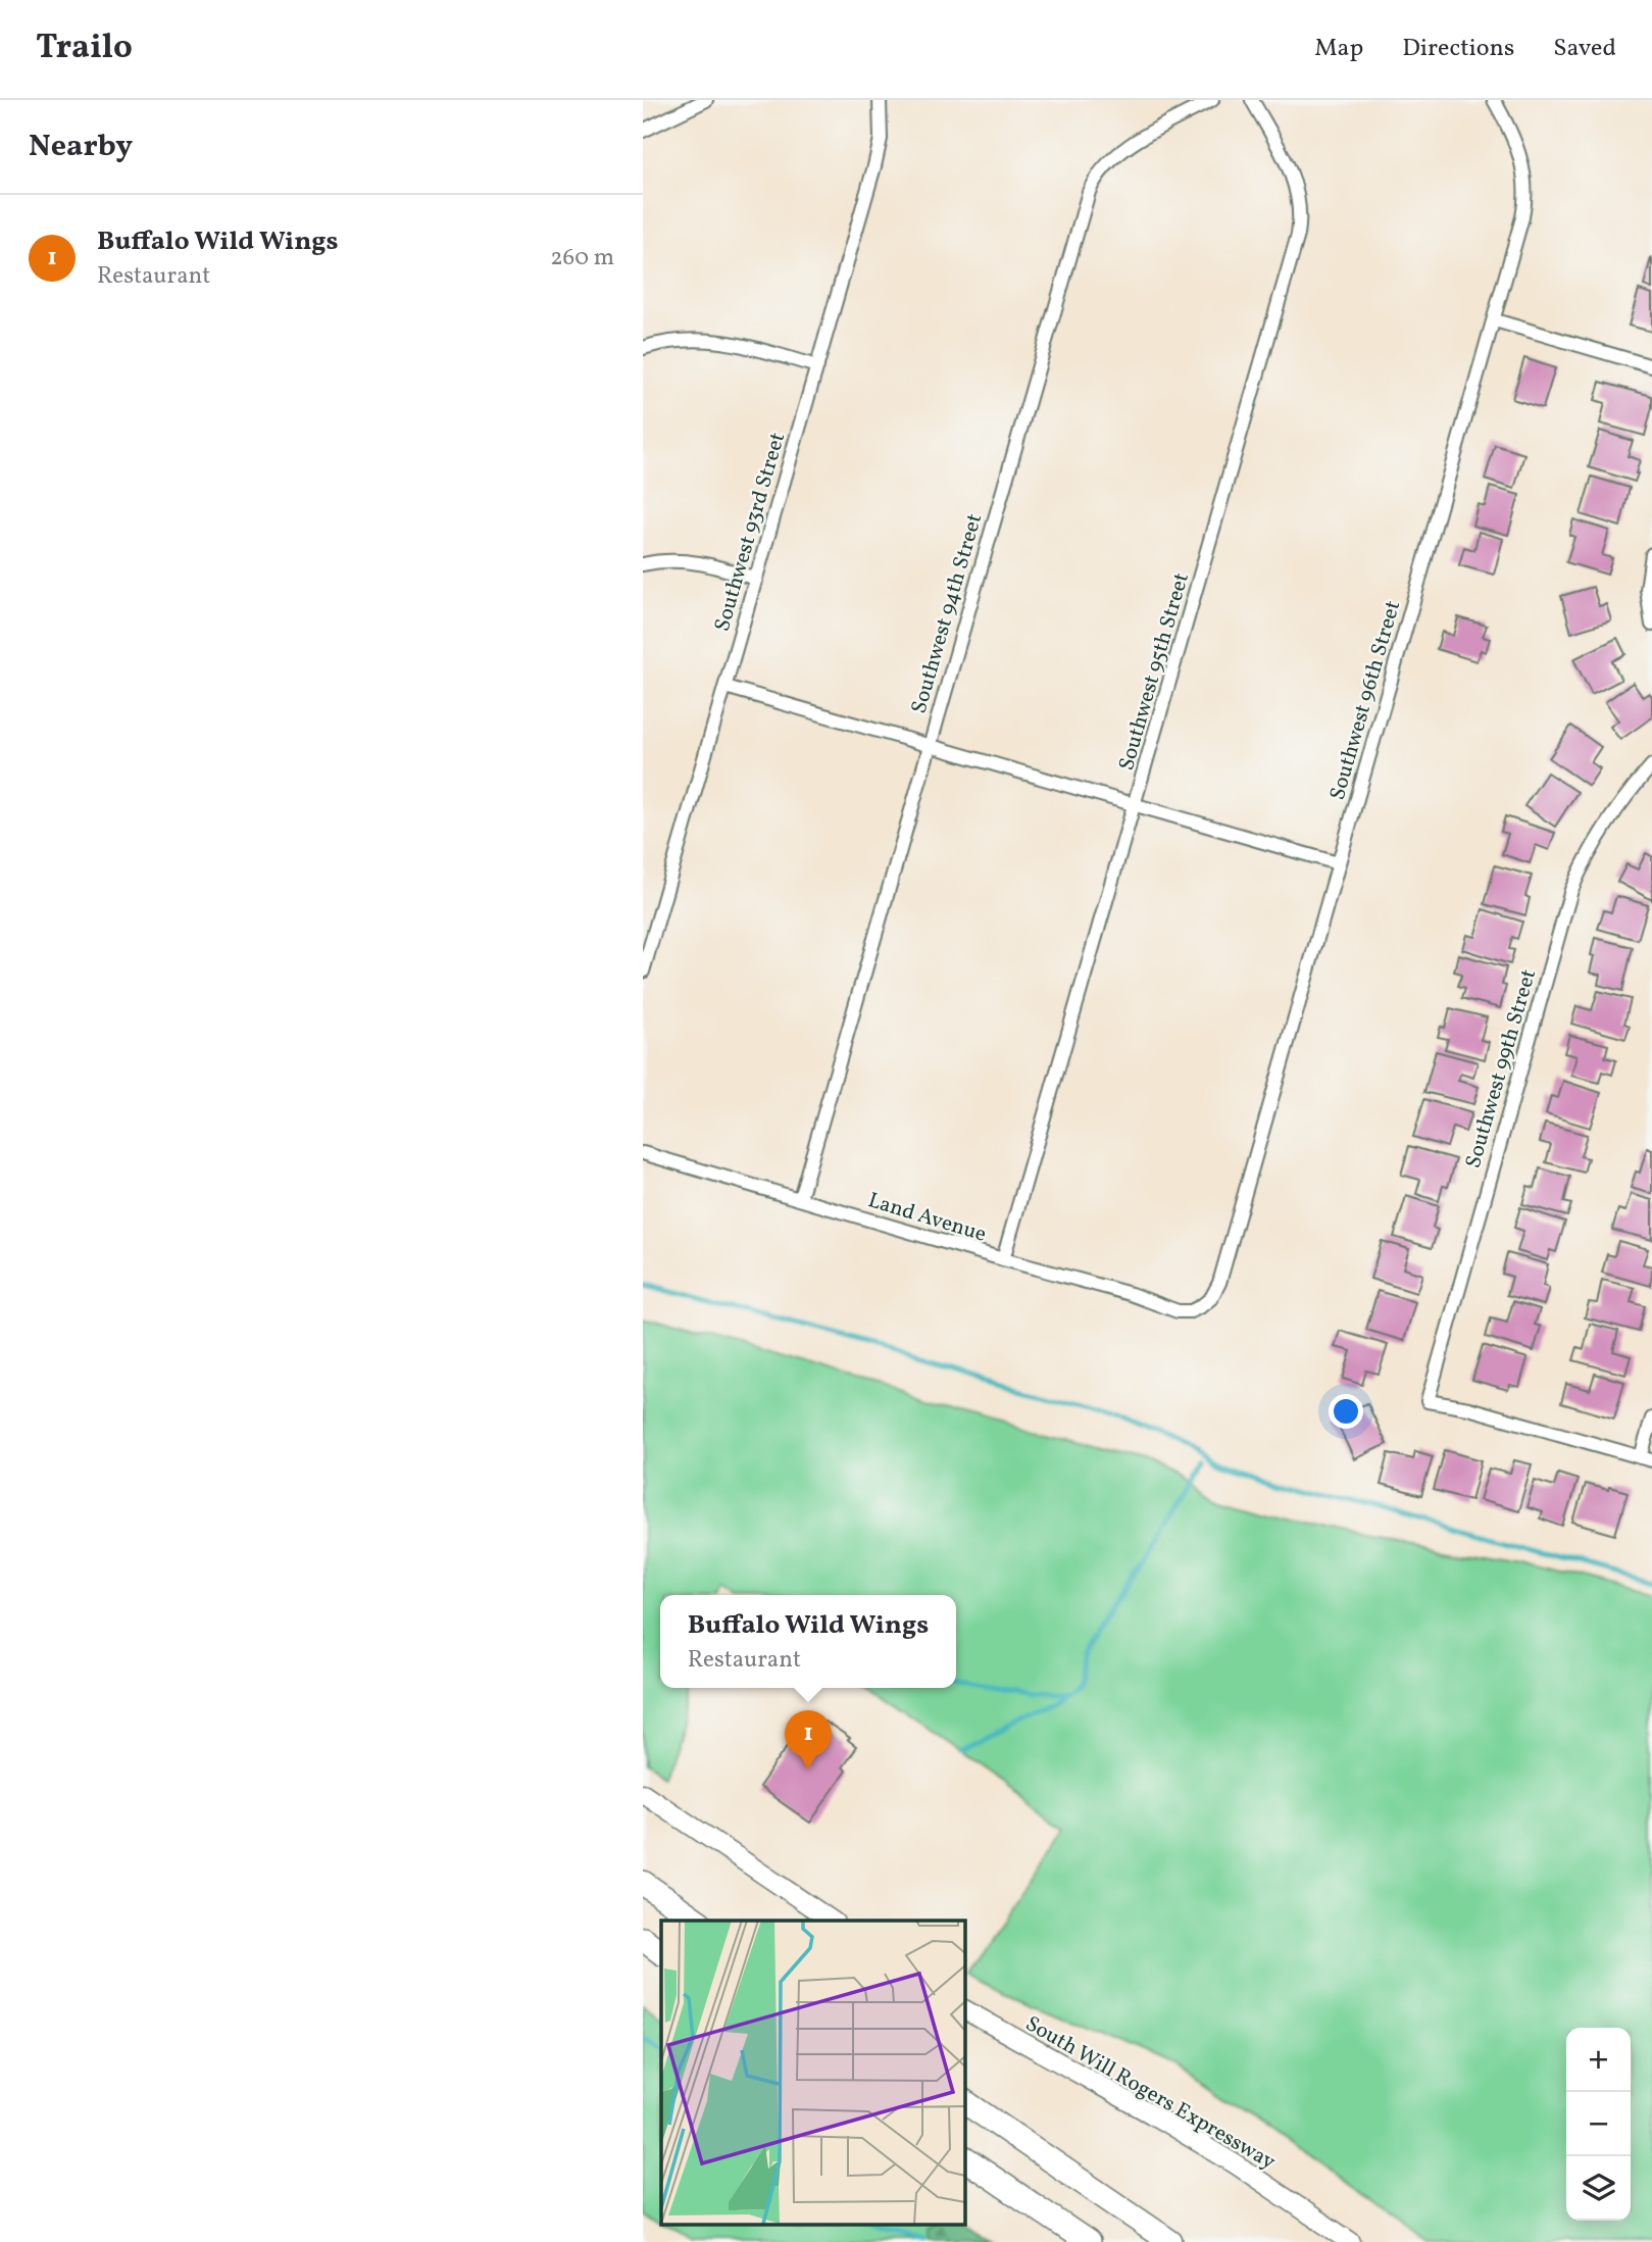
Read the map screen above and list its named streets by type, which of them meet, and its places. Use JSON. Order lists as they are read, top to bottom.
{
  "streets": {
    "main road": ["South Will Rogers Expressway"],
    "street": [
      "Southwest 93rd Street",
      "Southwest 94th Street",
      "Southwest 95th Street",
      "Southwest 96th Street",
      "Southwest 99th Street",
      "Land Avenue"
    ]
  },
  "crossings": [
    ["Southwest 94th Street", "Land Avenue"],
    ["Southwest 95th Street", "Land Avenue"],
    ["Southwest 96th Street", "Land Avenue"]
  ],
  "page": {
    "header": "Trailo",
    "nav": ["Map", "Directions", "Saved"],
    "heading": "Nearby",
    "list": [
      {
        "mark": "1",
        "name": "Buffalo Wild Wings",
        "note": "Restaurant",
        "value": "260 m"
      }
    ],
    "popup": ["Buffalo Wild Wings", "Restaurant"],
    "pins": "1",
    "map_buttons": ["+", "−"]
  }
}
